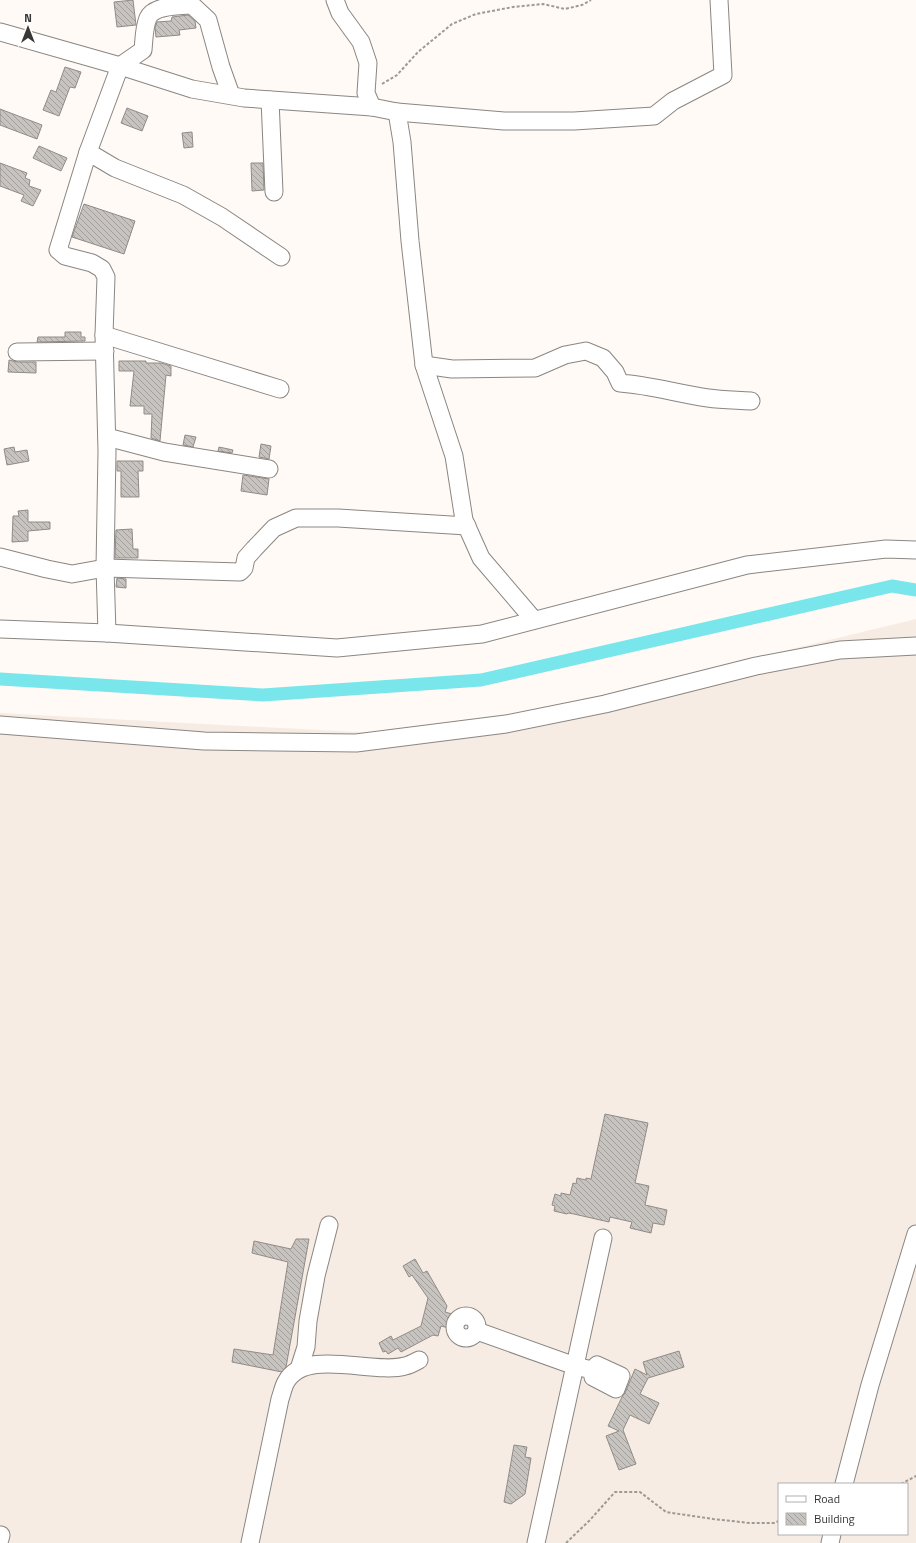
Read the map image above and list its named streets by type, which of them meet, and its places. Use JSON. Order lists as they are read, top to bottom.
{
  "legend": ["Road", "Building"],
  "north": "top"
}
